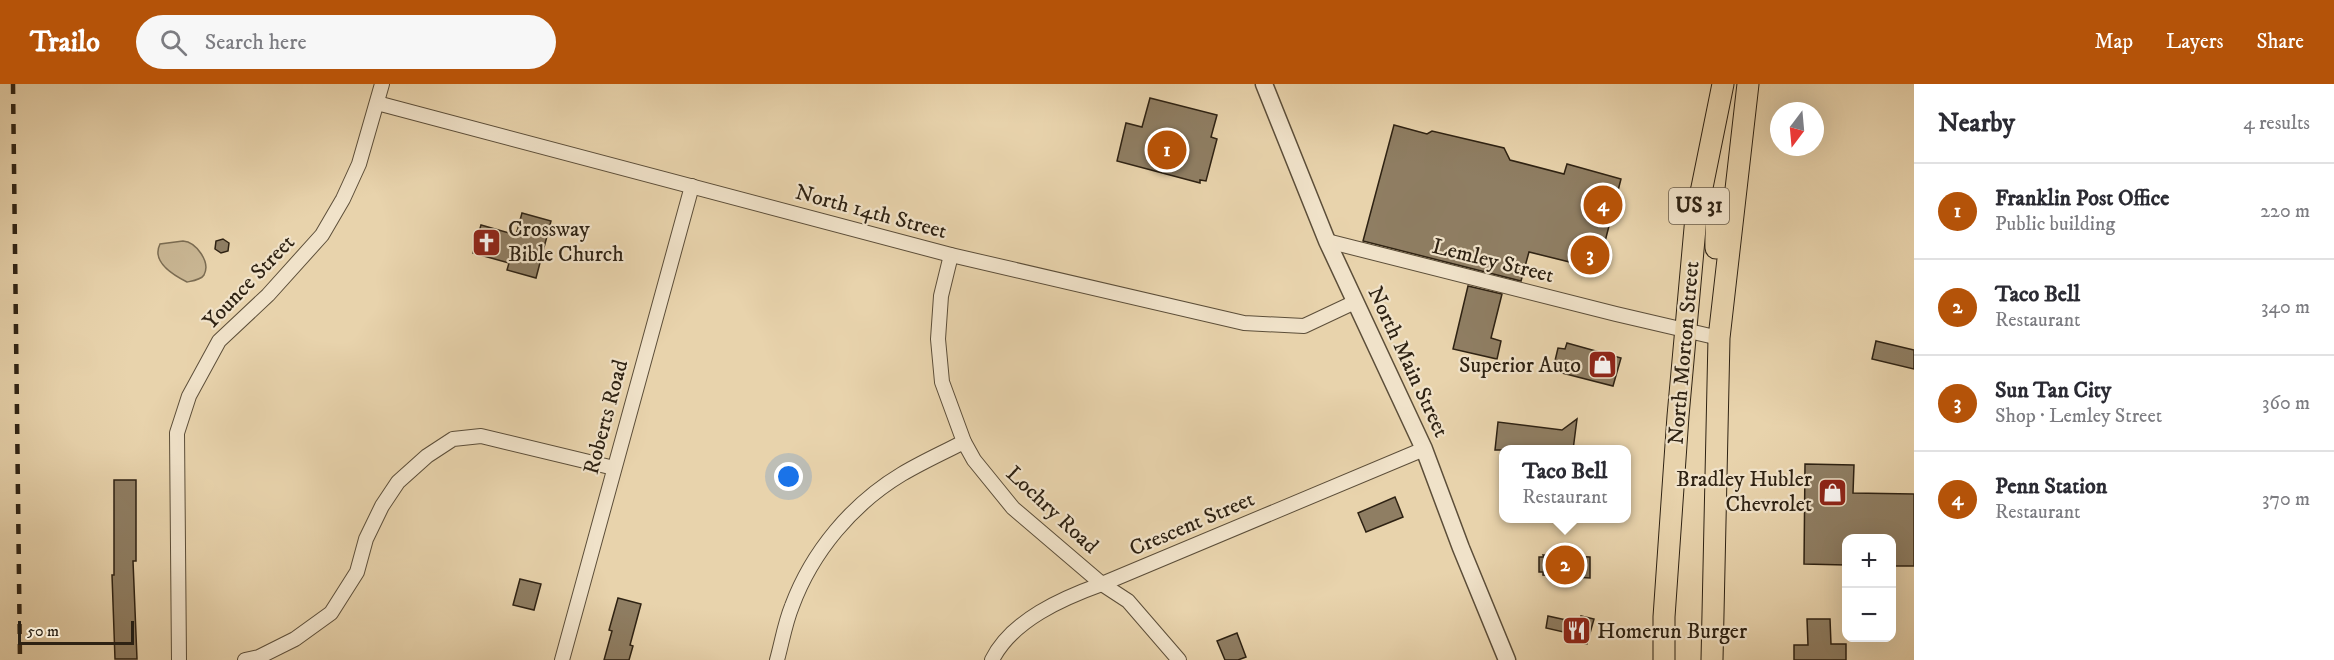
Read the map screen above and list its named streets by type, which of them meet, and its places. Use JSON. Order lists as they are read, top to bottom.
{
  "streets": {
    "main road": ["US 31", "North Morton Street"],
    "street": [
      "North 14th Street",
      "Lemley Street",
      "Younce Street",
      "North Main Street",
      "Roberts Road",
      "Lochry Road",
      "Crescent Street"
    ]
  },
  "crossings": [
    ["North 14th Street", "Younce Street"],
    ["North 14th Street", "North Main Street"],
    ["North 14th Street", "Roberts Road"],
    ["North 14th Street", "Lochry Road"],
    ["Lemley Street", "North Morton Street"],
    ["Lemley Street", "North Main Street"],
    ["North Main Street", "Crescent Street"],
    ["Lochry Road", "Crescent Street"]
  ],
  "places": {
    "church": ["Crossway Bible Church"],
    "shop": ["Superior Auto", "Bradley Hubler Chevrolet"],
    "restaurant": ["Homerun Burger"]
  },
  "scale_bar": "50 m",
  "north": "bottom",
  "page": {
    "header": "Trailo",
    "search": "Search here",
    "nav": ["Map", "Layers", "Share"],
    "heading": ["Nearby", "4 results"],
    "pins": [
      "1",
      "4",
      "3",
      "2"
    ],
    "list": [
      {
        "mark": "1",
        "name": "Franklin Post Office",
        "note": "Public building",
        "value": "220 m"
      },
      {
        "mark": "2",
        "name": "Taco Bell",
        "note": "Restaurant",
        "value": "340 m"
      },
      {
        "mark": "3",
        "name": "Sun Tan City",
        "note": "Shop · Lemley Street",
        "value": "360 m"
      },
      {
        "mark": "4",
        "name": "Penn Station",
        "note": "Restaurant",
        "value": "370 m"
      }
    ],
    "popup": ["Taco Bell", "Restaurant"],
    "map_buttons": ["+", "−"],
    "scale": "50 m"
  }
}
